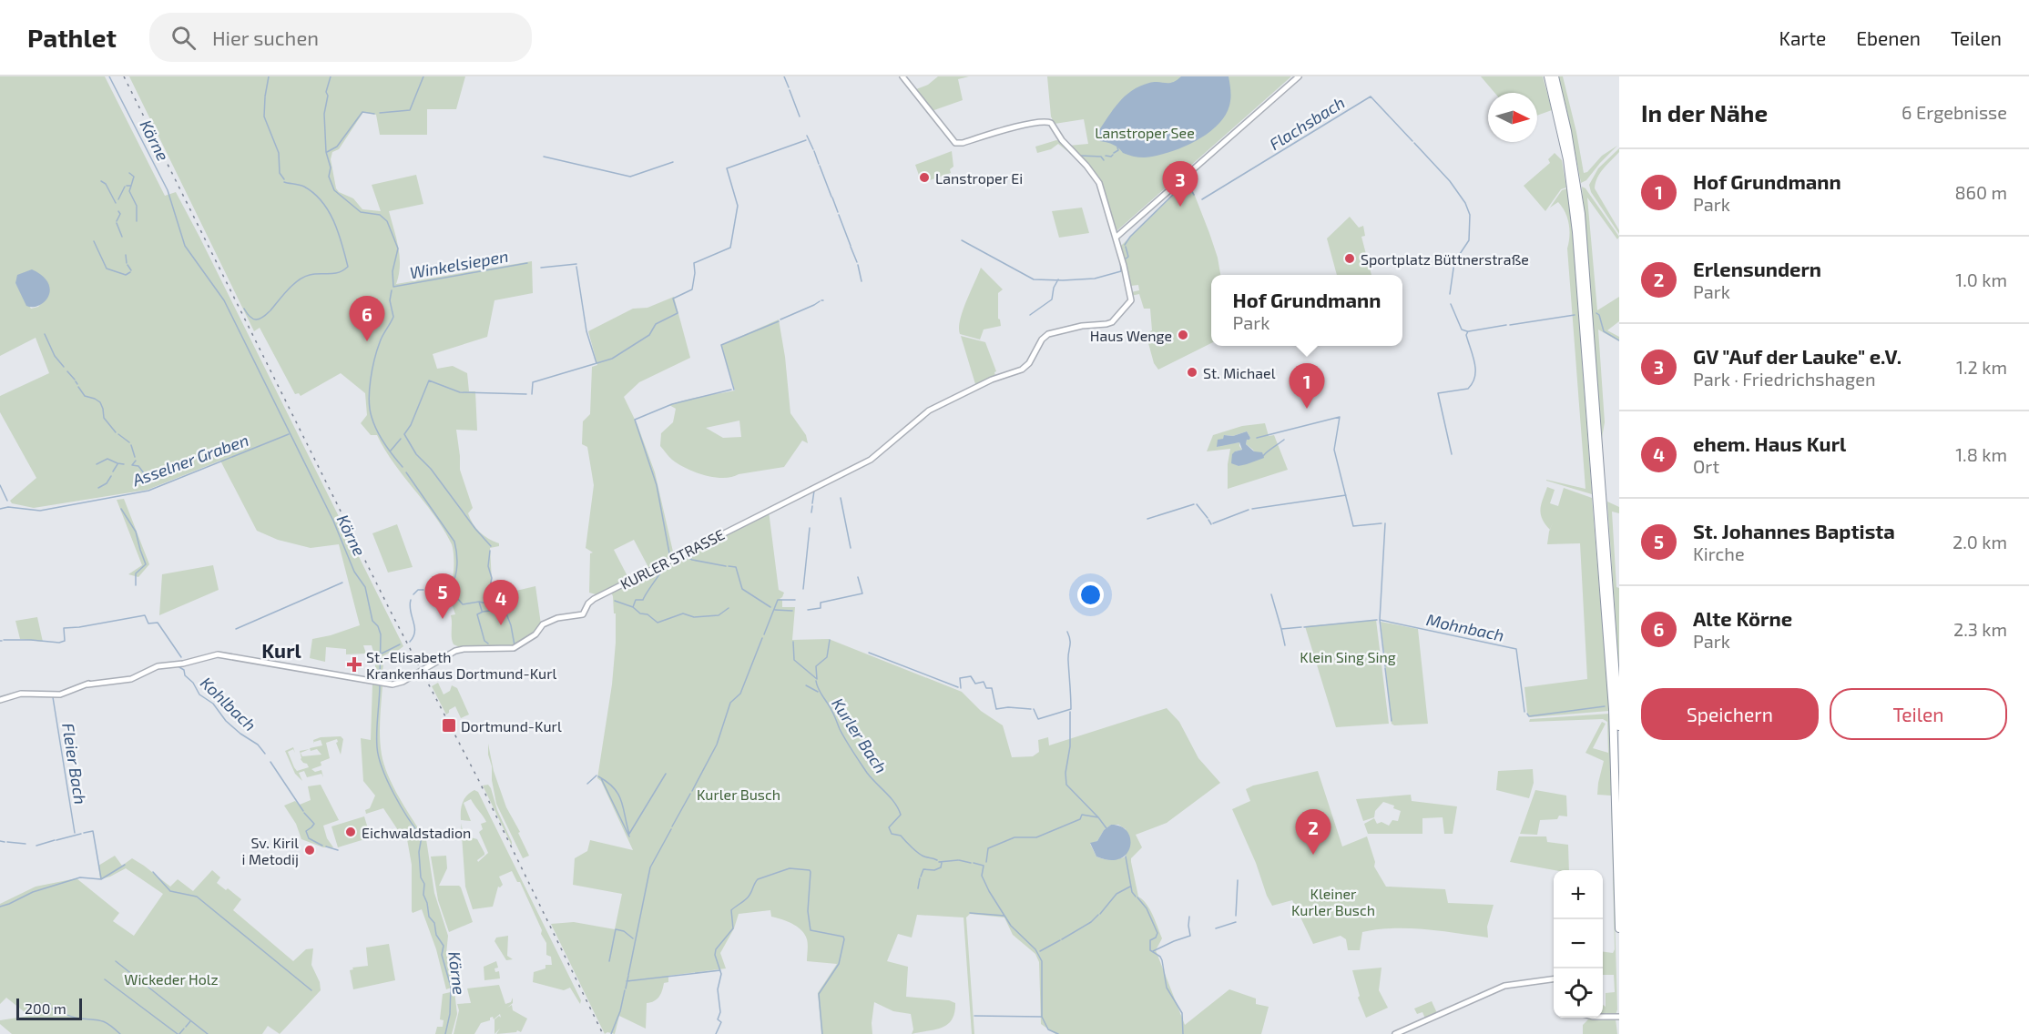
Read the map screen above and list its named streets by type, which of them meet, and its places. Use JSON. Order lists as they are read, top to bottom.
{
  "streets": {
    "main road": ["KURLER STRASSE"]
  },
  "districts": ["Kurl"],
  "water": [
    "Flachsbach",
    "Körne",
    "Winkelsiepen",
    "Asselner Graben",
    "Mohnbach",
    "Kohlbach",
    "Kurler Bach",
    "Fleier Bach"
  ],
  "parks": [
    "Lanstroper See",
    "Klein Sing Sing",
    "Kurler Busch",
    "Kleiner Kurler Busch",
    "Wickeder Holz"
  ],
  "places": {
    "other": [
      "Lanstroper Ei",
      "Sportplatz Büttnerstraße",
      "Haus Wenge",
      "St. Michael",
      "Eichwaldstadion",
      "Sv. Kiril i Metodij"
    ],
    "health": ["St.-Elisabeth Krankenhaus Dortmund-Kurl"],
    "transit": ["Dortmund-Kurl"]
  },
  "scale_bar": "200 m",
  "north": "right",
  "page": {
    "header": "Pathlet",
    "search": "Hier suchen",
    "nav": ["Karte", "Ebenen", "Teilen"],
    "heading": ["In der Nähe", "6 Ergebnisse"],
    "list": [
      {
        "mark": "1",
        "name": "Hof Grundmann",
        "note": "Park",
        "value": "860 m"
      },
      {
        "mark": "2",
        "name": "Erlensundern",
        "note": "Park",
        "value": "1.0 km"
      },
      {
        "mark": "3",
        "name": "GV \"Auf der Lauke\" e.V.",
        "note": "Park · Friedrichshagen",
        "value": "1.2 km"
      },
      {
        "mark": "4",
        "name": "ehem. Haus Kurl",
        "note": "Ort",
        "value": "1.8 km"
      },
      {
        "mark": "5",
        "name": "St. Johannes Baptista",
        "note": "Kirche",
        "value": "2.0 km"
      },
      {
        "mark": "6",
        "name": "Alte Körne",
        "note": "Park",
        "value": "2.3 km"
      }
    ],
    "pins": [
      "3",
      "6",
      "1",
      "5",
      "4",
      "2"
    ],
    "popup": ["Hof Grundmann", "Park"],
    "buttons": ["Speichern", "Teilen"],
    "map_buttons": ["+", "−"],
    "scale": "200 m"
  }
}
